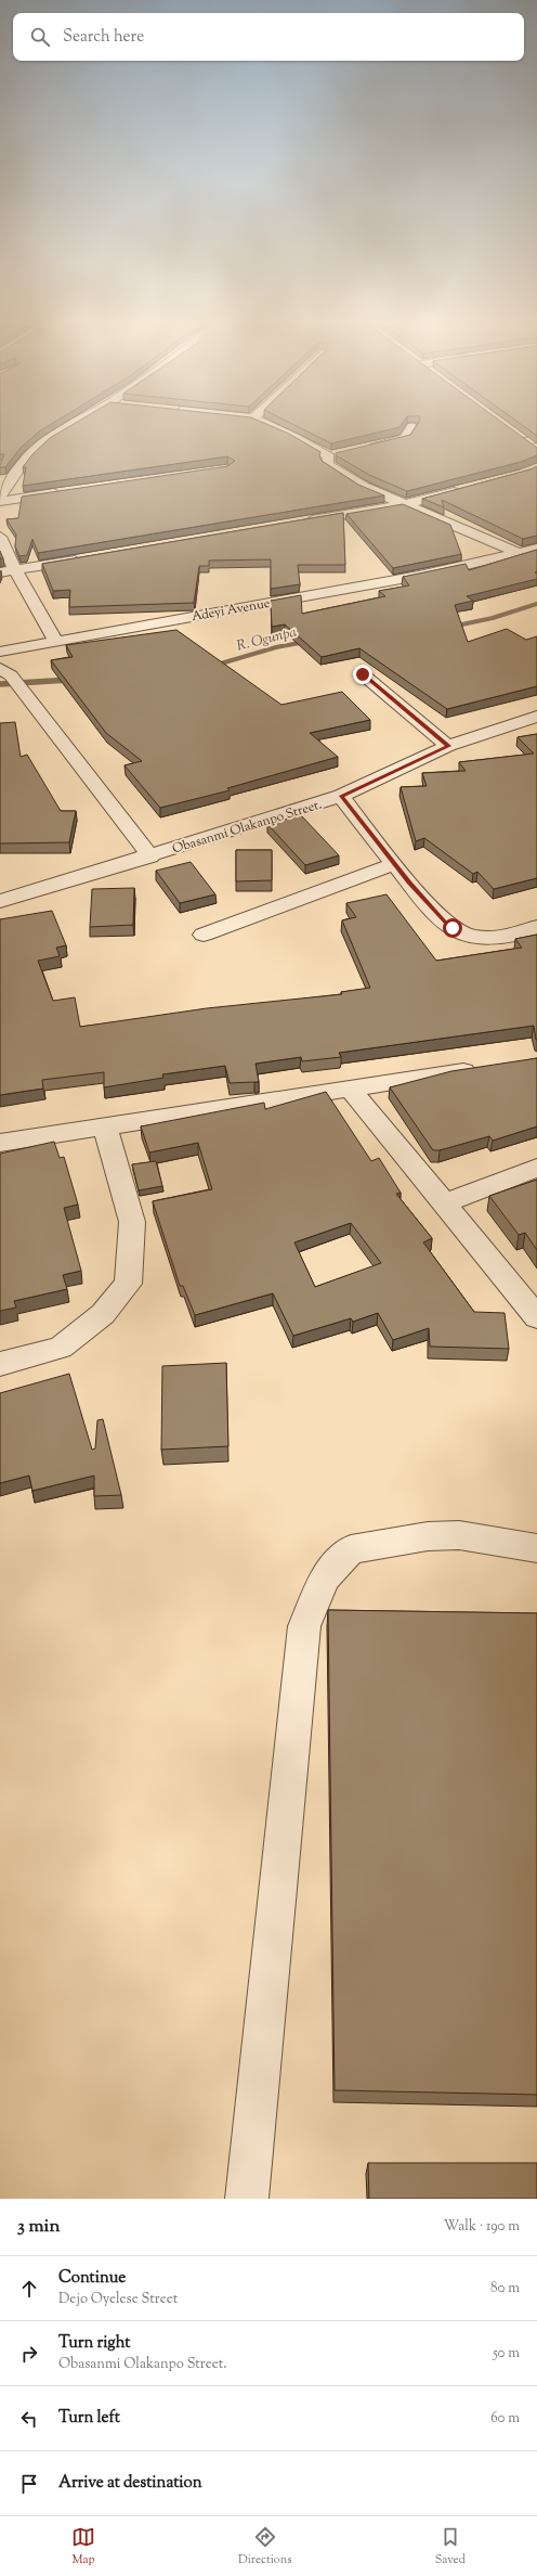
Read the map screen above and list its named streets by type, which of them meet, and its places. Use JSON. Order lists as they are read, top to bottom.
{
  "streets": {
    "street": ["Adeyi Avenue", "Obasanmi Olakanpo Street."]
  },
  "water": ["R. Ogunpa"],
  "page": {
    "search": "Search here",
    "heading": ["3 min", "Walk · 190 m"],
    "list": [
      ["Continue", "Dejo Oyelese Street", "80 m"],
      ["Turn right", "Obasanmi Olakanpo Street.", "50 m"],
      ["Turn left", "60 m"],
      "Arrive at destination"
    ],
    "nav": ["Map", "Directions", "Saved"]
  }
}
